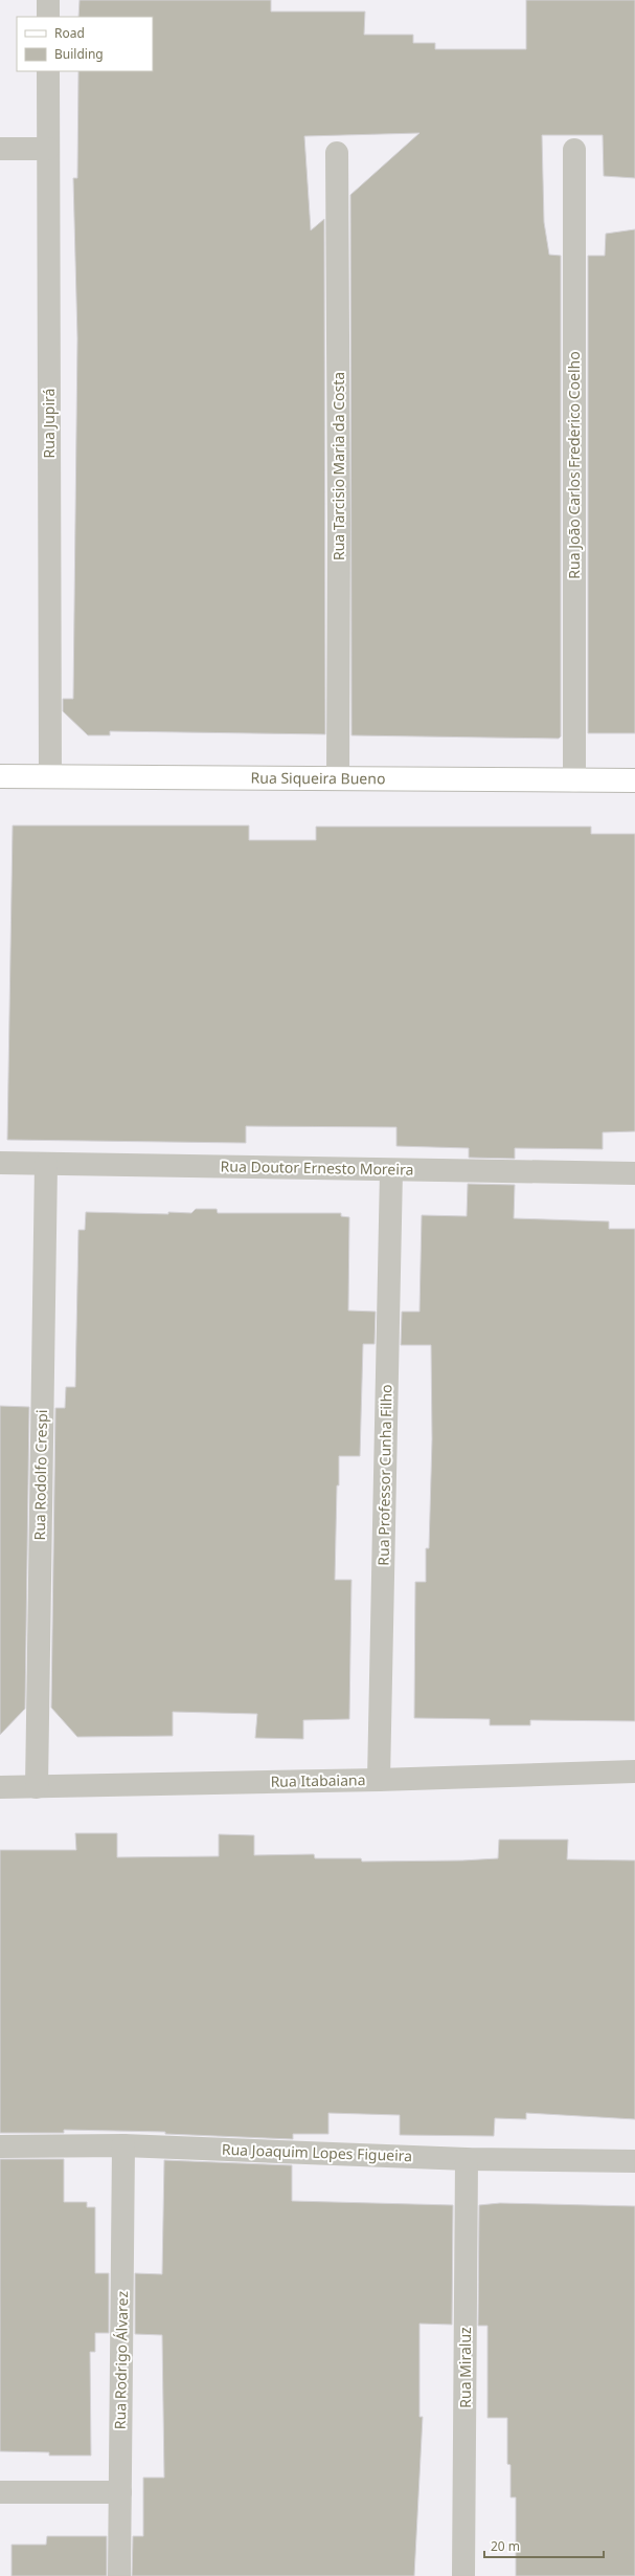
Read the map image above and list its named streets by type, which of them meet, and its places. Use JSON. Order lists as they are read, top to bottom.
{
  "streets": {
    "main road": ["Rua Siqueira Bueno"],
    "street": [
      "Rua Jupirá",
      "Rua João Carlos Frederico Coelho",
      "Rua Tarcisio Maria da Costa",
      "Rua Doutor Ernesto Moreira",
      "Rua Rodolfo Crespi",
      "Rua Professor Cunha Filho",
      "Rua Itabaiana",
      "Rua Joaquim Lopes Figueira",
      "Rua Rodrigo Álvarez",
      "Rua Miraluz"
    ]
  },
  "crossings": [
    ["Rua Jupirá", "Rua Siqueira Bueno"],
    ["Rua João Carlos Frederico Coelho", "Rua Siqueira Bueno"],
    ["Rua Tarcisio Maria da Costa", "Rua Siqueira Bueno"],
    ["Rua Doutor Ernesto Moreira", "Rua Rodolfo Crespi"],
    ["Rua Doutor Ernesto Moreira", "Rua Professor Cunha Filho"],
    ["Rua Rodolfo Crespi", "Rua Itabaiana"],
    ["Rua Professor Cunha Filho", "Rua Itabaiana"],
    ["Rua Joaquim Lopes Figueira", "Rua Rodrigo Álvarez"],
    ["Rua Joaquim Lopes Figueira", "Rua Miraluz"]
  ],
  "legend": ["Road", "Building"],
  "scale_bar": "20 m"
}
